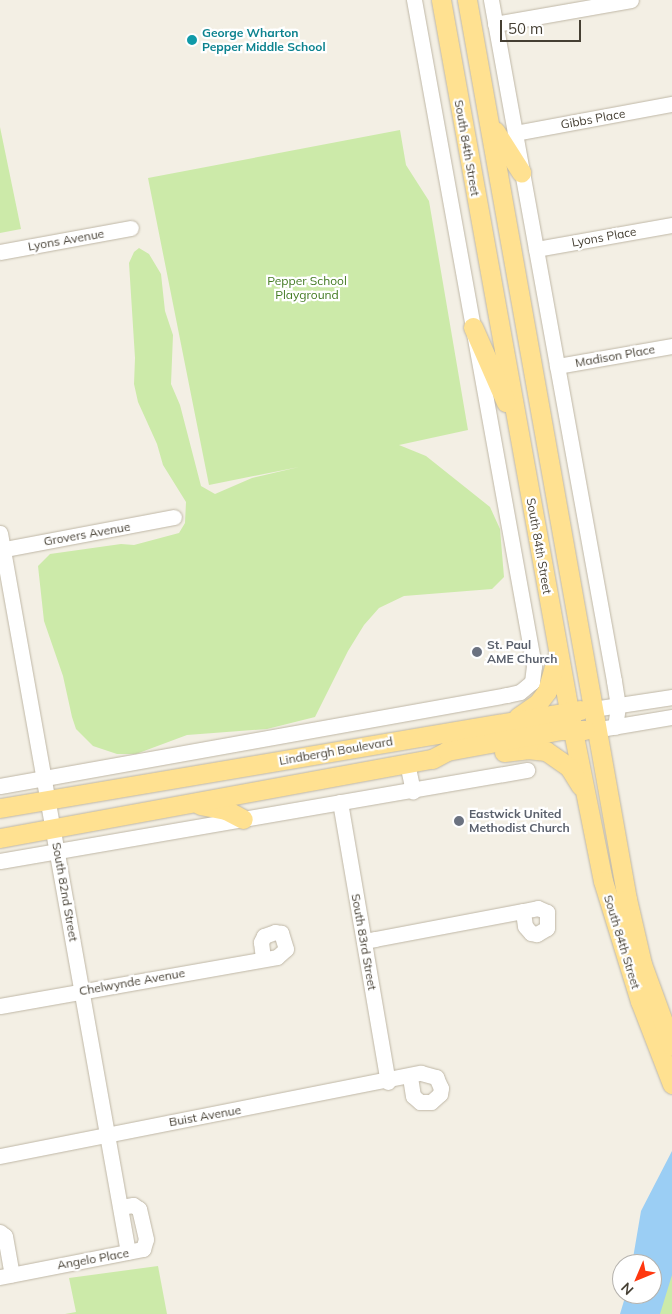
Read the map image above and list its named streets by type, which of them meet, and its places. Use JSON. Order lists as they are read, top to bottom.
{
  "streets": {
    "main road": ["South 84th Street", "Lindbergh Boulevard"],
    "street": [
      "Gibbs Place",
      "Lyons Place",
      "Lyons Avenue",
      "Madison Place",
      "Grovers Avenue",
      "South 82nd Street",
      "South 83rd Street",
      "Chelwynde Avenue",
      "Buist Avenue",
      "Angelo Place"
    ]
  },
  "crossings": [
    ["Gibbs Place", "South 84th Street"],
    ["South 84th Street", "Lyons Place"],
    ["South 84th Street", "Madison Place"],
    ["South 84th Street", "Lindbergh Boulevard"],
    ["Grovers Avenue", "South 82nd Street"],
    ["Lindbergh Boulevard", "South 82nd Street"],
    ["South 82nd Street", "Chelwynde Avenue"],
    ["South 82nd Street", "Buist Avenue"],
    ["South 82nd Street", "Angelo Place"],
    ["South 83rd Street", "Buist Avenue"]
  ],
  "parks": ["Pepper School Playground"],
  "places": ["George Wharton Pepper Middle School", "St. Paul AME Church", "Eastwick United Methodist Church"],
  "scale_bar": "50 m",
  "north": "bottom left"
}
